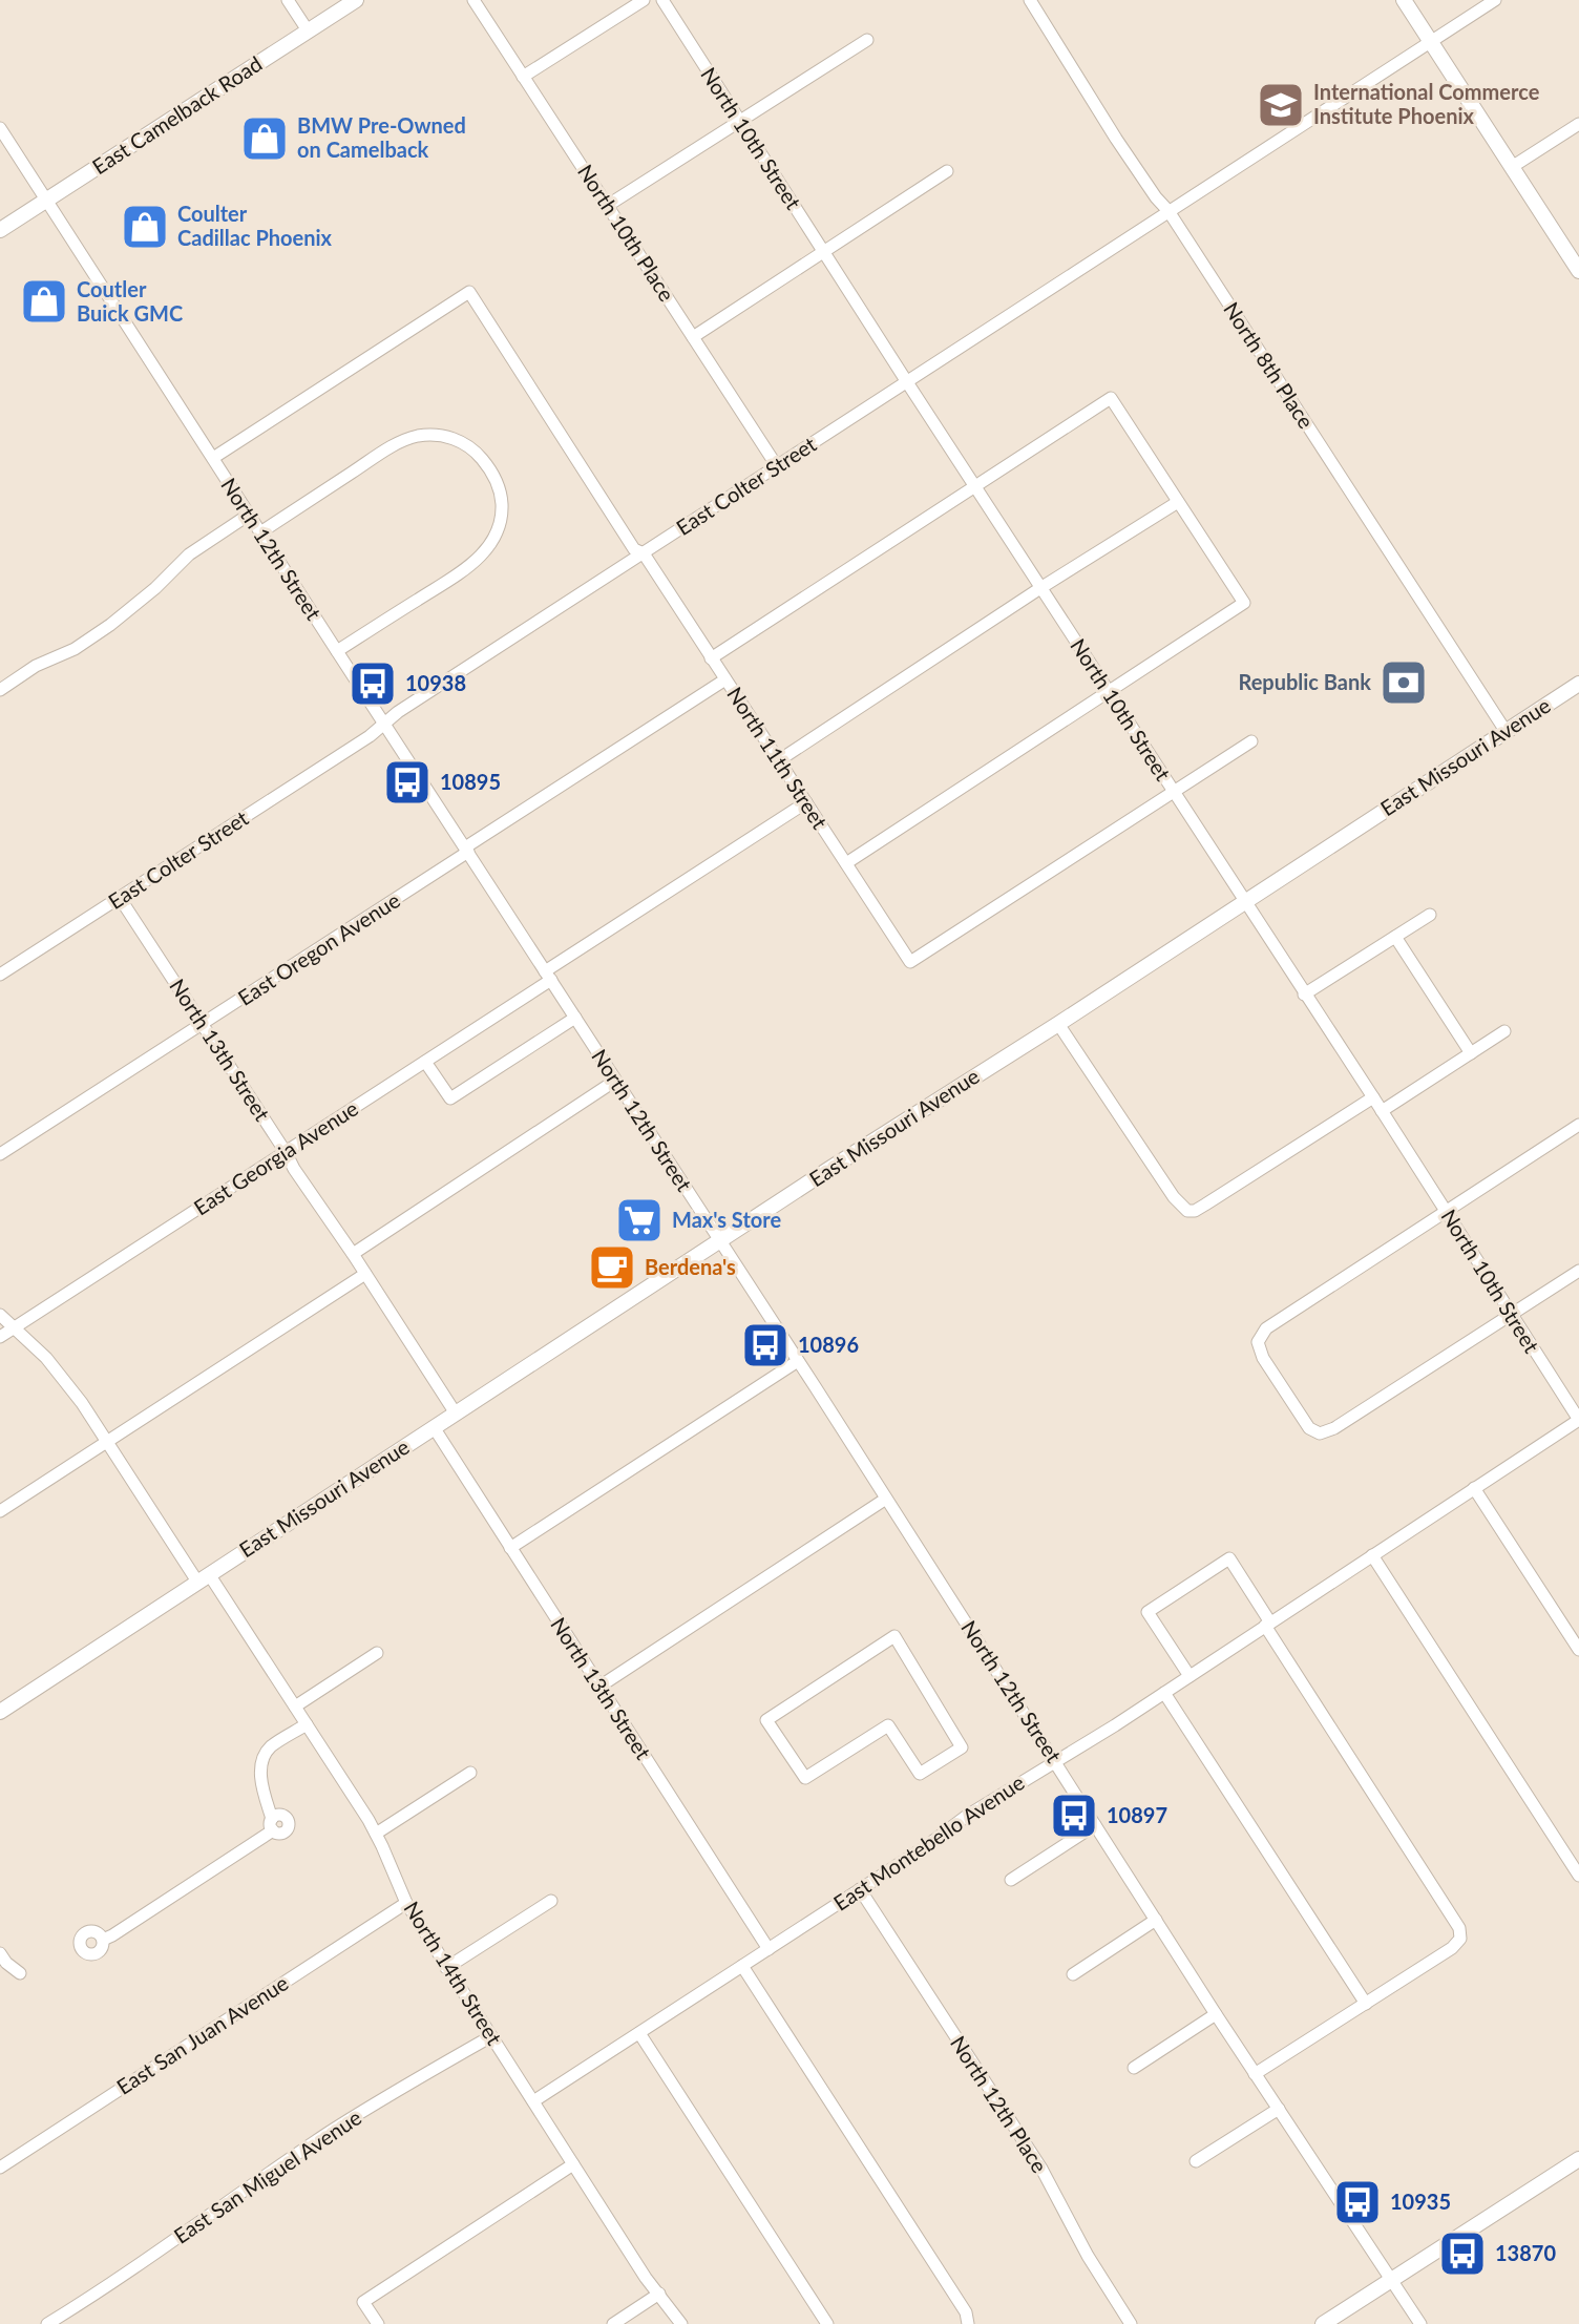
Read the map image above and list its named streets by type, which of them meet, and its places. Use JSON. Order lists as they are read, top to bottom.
{
  "streets": {
    "main road": ["East Camelback Road", "East Missouri Avenue"],
    "street": [
      "North 10th Street",
      "North 10th Place",
      "North 8th Place",
      "East Colter Street",
      "North 12th Street",
      "North 11th Street",
      "East Oregon Avenue",
      "North 13th Street",
      "East Georgia Avenue",
      "East Montebello Avenue",
      "North 14th Street",
      "East San Juan Avenue",
      "North 12th Place",
      "East San Miguel Avenue"
    ]
  },
  "crossings": [
    ["East Camelback Road", "North 12th Street"],
    ["North 10th Street", "East Colter Street"],
    ["North 10th Street", "East Missouri Avenue"],
    ["North 10th Street", "North 11th Street"],
    ["North 10th Street", "East Montebello Avenue"],
    ["North 10th Place", "East Colter Street"],
    ["North 8th Place", "East Colter Street"],
    ["North 8th Place", "East Missouri Avenue"],
    ["East Colter Street", "North 12th Street"],
    ["East Colter Street", "North 11th Street"],
    ["East Colter Street", "North 13th Street"],
    ["North 12th Street", "East Missouri Avenue"],
    ["North 12th Street", "North 11th Street"],
    ["North 12th Street", "East Oregon Avenue"],
    ["North 12th Street", "East Georgia Avenue"],
    ["North 12th Street", "East Montebello Avenue"],
    ["East Missouri Avenue", "North 13th Street"],
    ["East Missouri Avenue", "North 14th Street"],
    ["North 11th Street", "East Oregon Avenue"],
    ["North 11th Street", "East Georgia Avenue"],
    ["East Oregon Avenue", "North 13th Street"],
    ["North 13th Street", "East Georgia Avenue"],
    ["North 13th Street", "East Montebello Avenue"],
    ["East Georgia Avenue", "North 14th Street"],
    ["East Montebello Avenue", "North 14th Street"],
    ["East Montebello Avenue", "North 12th Place"],
    ["North 14th Street", "East San Juan Avenue"],
    ["North 14th Street", "East San Miguel Avenue"]
  ],
  "places": {
    "school or university": ["International Commerce Institute Phoenix"],
    "shop": ["BMW Pre-Owned on Camelback", "Coulter Cadillac Phoenix", "Coutler Buick GMC"],
    "bank": ["Republic Bank"],
    "bus stop": [
      "10938",
      "10895",
      "10896",
      "10897",
      "10935",
      "13870"
    ],
    "supermarket": ["Max's Store"],
    "cafe": ["Berdena's"]
  }
}
